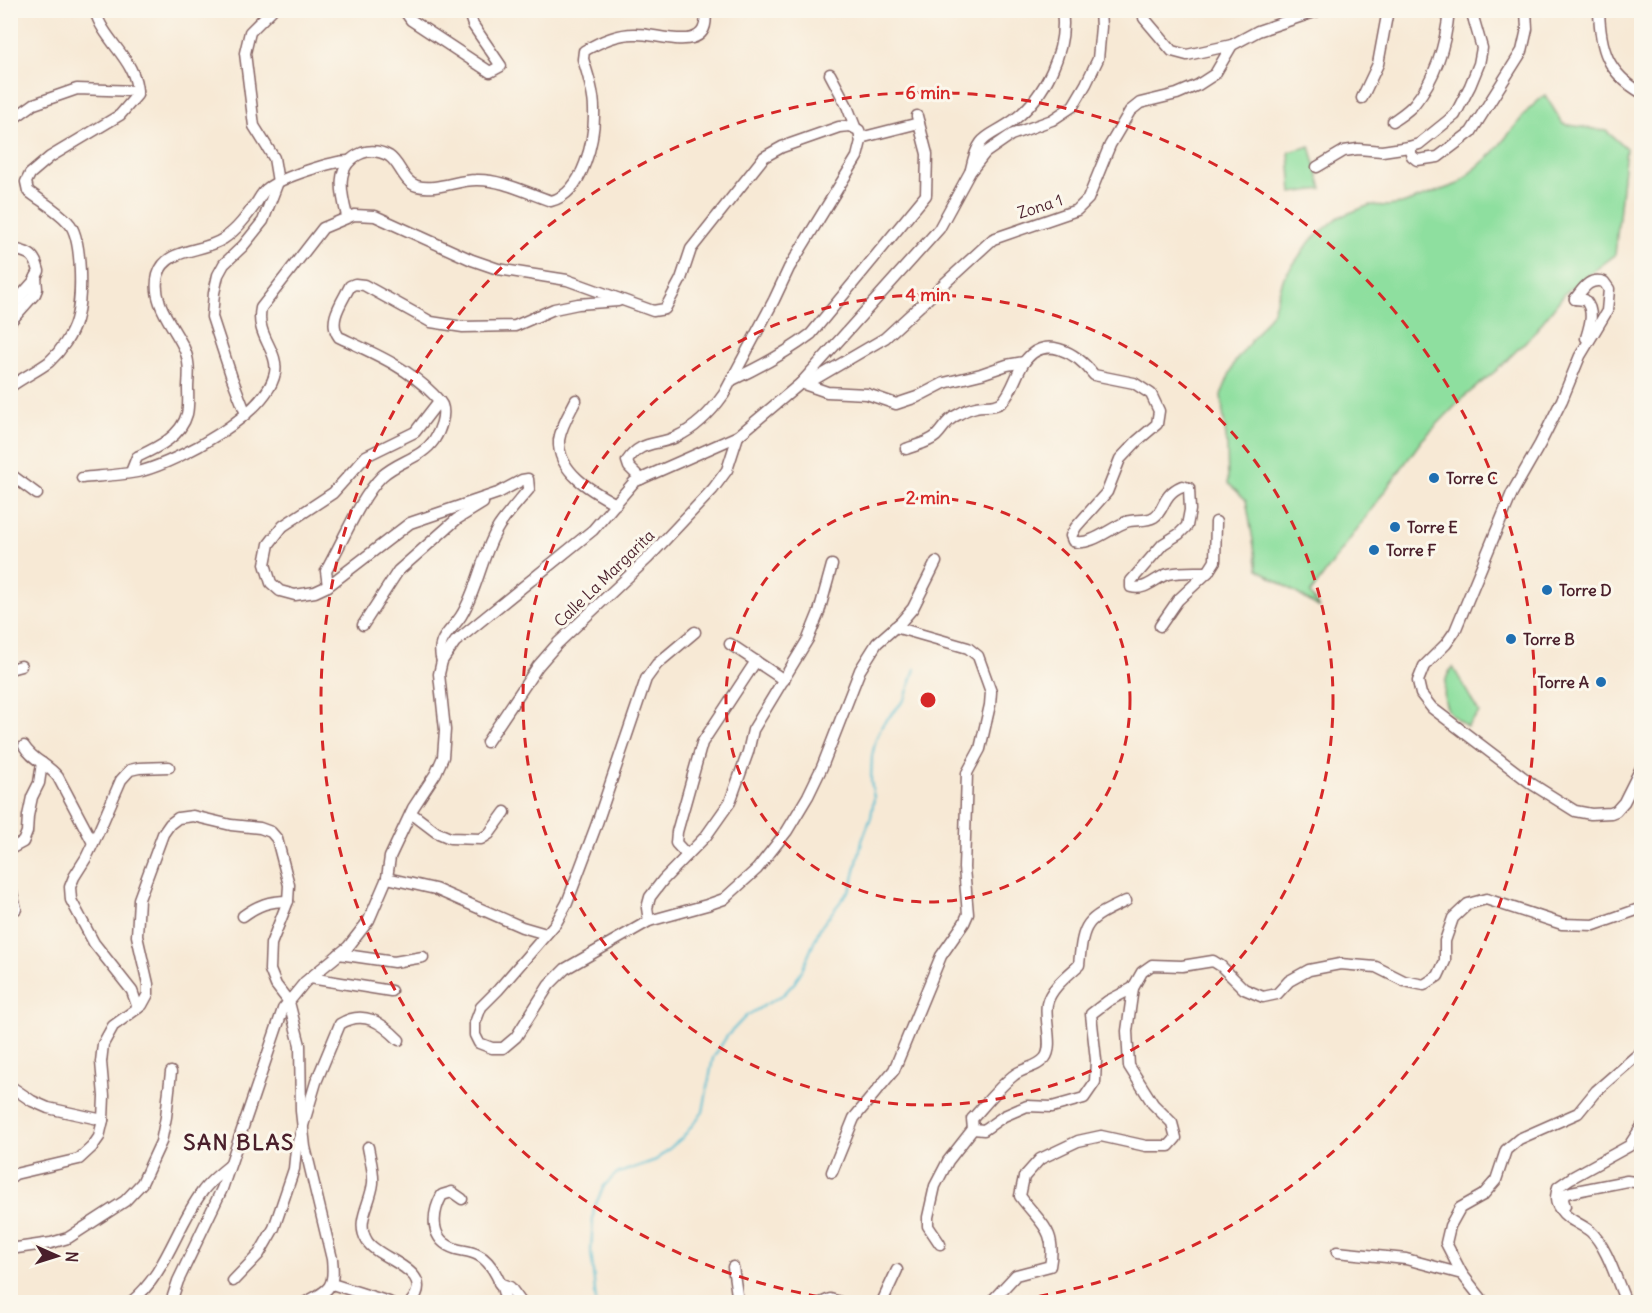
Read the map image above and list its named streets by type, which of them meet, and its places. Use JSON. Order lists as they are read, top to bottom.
{
  "streets": {
    "street": ["Zona 1", "Calle La Margarita"]
  },
  "districts": ["SAN BLAS"],
  "places": [
    "Torre C",
    "Torre E",
    "Torre F",
    "Torre D",
    "Torre B",
    "Torre A"
  ],
  "north": "right",
  "rings": ["6 min", "4 min", "2 min"]
}
